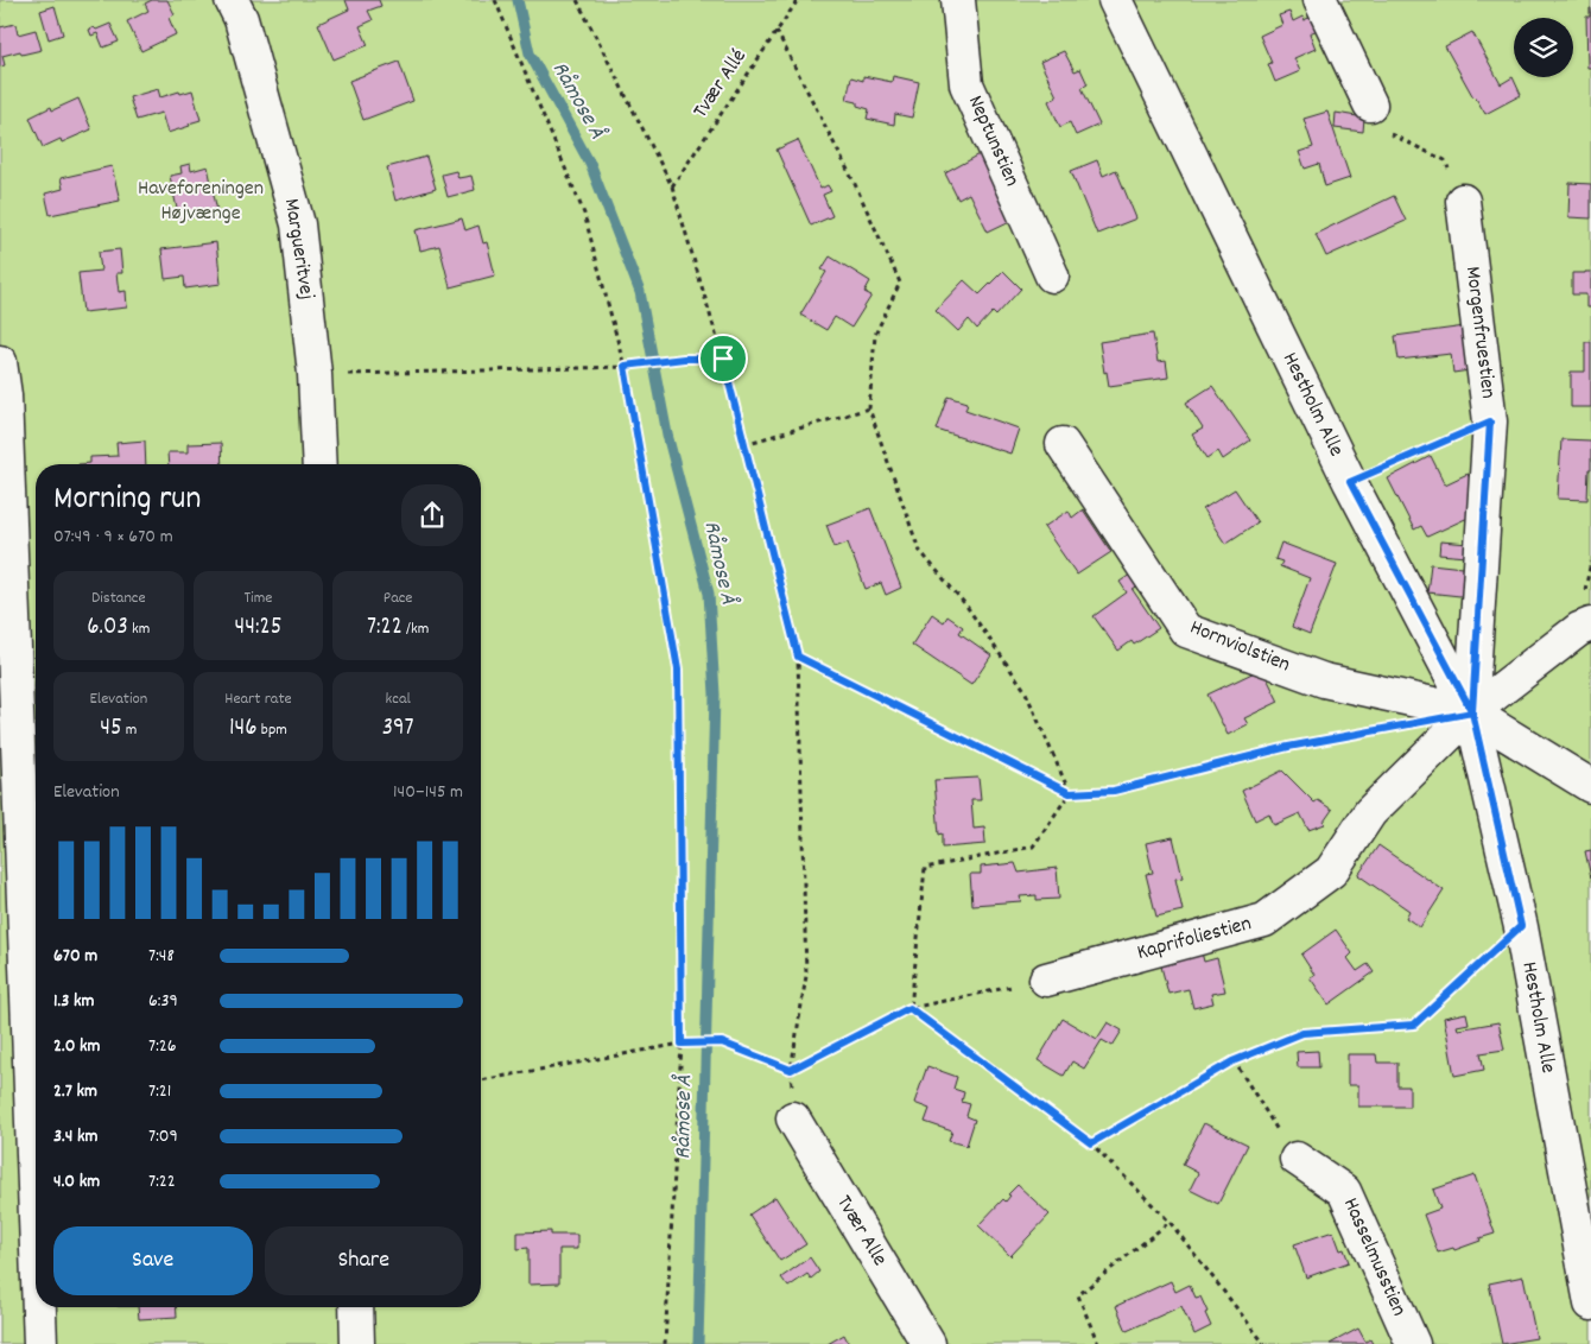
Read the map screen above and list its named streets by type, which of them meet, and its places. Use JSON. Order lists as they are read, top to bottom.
{
  "streets": {
    "lane": [
      "Neptunstien",
      "Margueritvej",
      "Morgenfruestien",
      "Hestholm Alle",
      "Hornviolstien",
      "Kaprifoliestien",
      "Tvær Alle",
      "Hasselmusstien"
    ],
    "path": ["Tvær Allé"]
  },
  "crossings": [
    ["Morgenfruestien", "Hestholm Alle"],
    ["Morgenfruestien", "Hornviolstien"],
    ["Morgenfruestien", "Kaprifoliestien"],
    ["Hestholm Alle", "Hornviolstien"],
    ["Hestholm Alle", "Kaprifoliestien"],
    ["Hornviolstien", "Kaprifoliestien"]
  ],
  "water": ["Råmose Å"],
  "parks": ["Haveforeningen Højvænge"],
  "page": {
    "heading": ["Morning run", "07:49 · 9 × 670 m"],
    "stats": [
      ["Distance", "6.03 km"],
      ["Time", "44:25"],
      ["Pace", "7:22 /km"],
      ["Elevation", "45 m"],
      ["Heart rate", "146 bpm"],
      ["kcal", "397"]
    ],
    "chart": ["Elevation", "140–145 m"],
    "list": [
      {
        "name": "670 m",
        "note": "7:48"
      },
      {
        "name": "1.3 km",
        "note": "6:39"
      },
      {
        "name": "2.0 km",
        "note": "7:26"
      },
      {
        "name": "2.7 km",
        "note": "7:21"
      },
      {
        "name": "3.4 km",
        "note": "7:09"
      },
      {
        "name": "4.0 km",
        "note": "7:22"
      }
    ],
    "buttons": ["Save", "Share"]
  }
}
